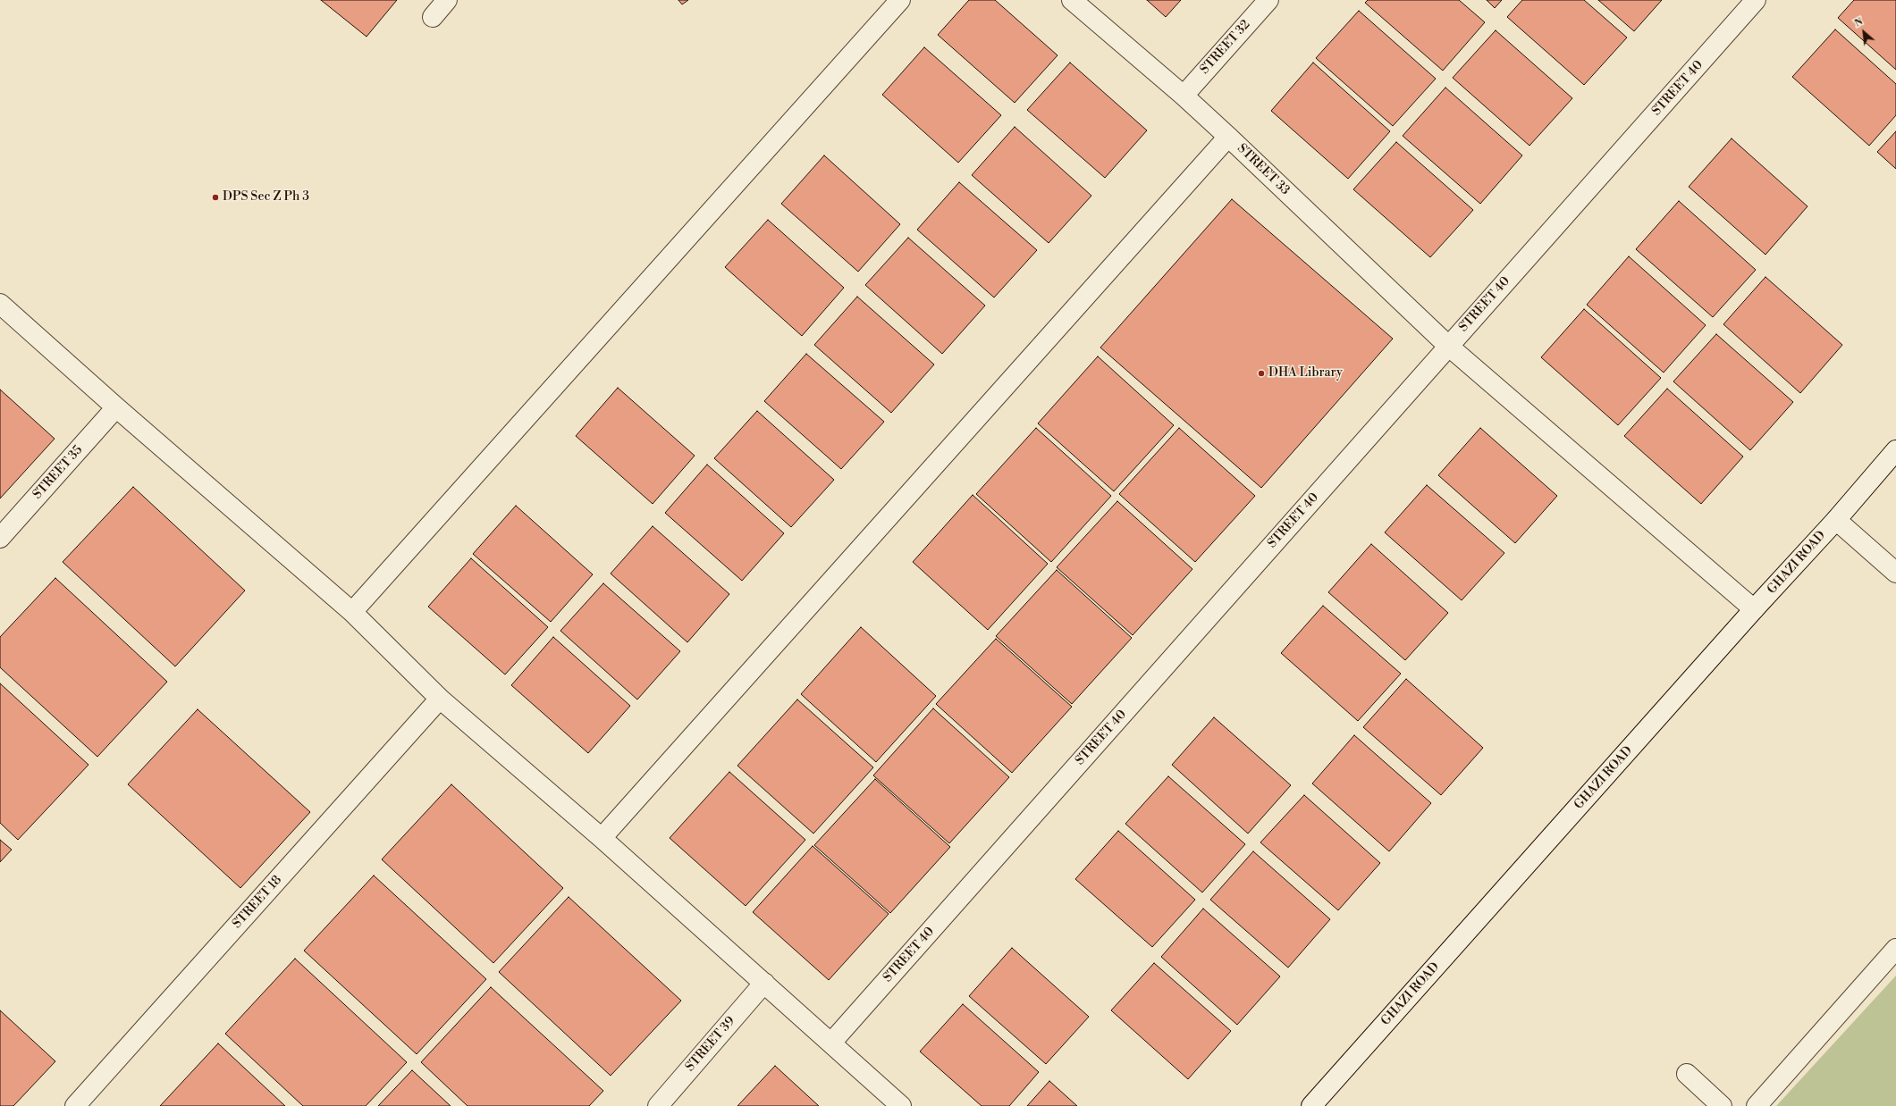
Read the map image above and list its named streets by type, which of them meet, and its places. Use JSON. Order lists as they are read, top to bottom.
{
  "streets": {
    "street": [
      "STREET 32",
      "STREET 40",
      "STREET 33",
      "STREET 35",
      "GHAZI ROAD",
      "STREET 18",
      "STREET 39"
    ]
  },
  "crossings": [
    ["STREET 32", "STREET 33"],
    ["STREET 40", "STREET 33"],
    ["STREET 33", "GHAZI ROAD"]
  ],
  "places": ["DPS Sec Z Ph 3", "DHA Library"],
  "north": "top left"
}
